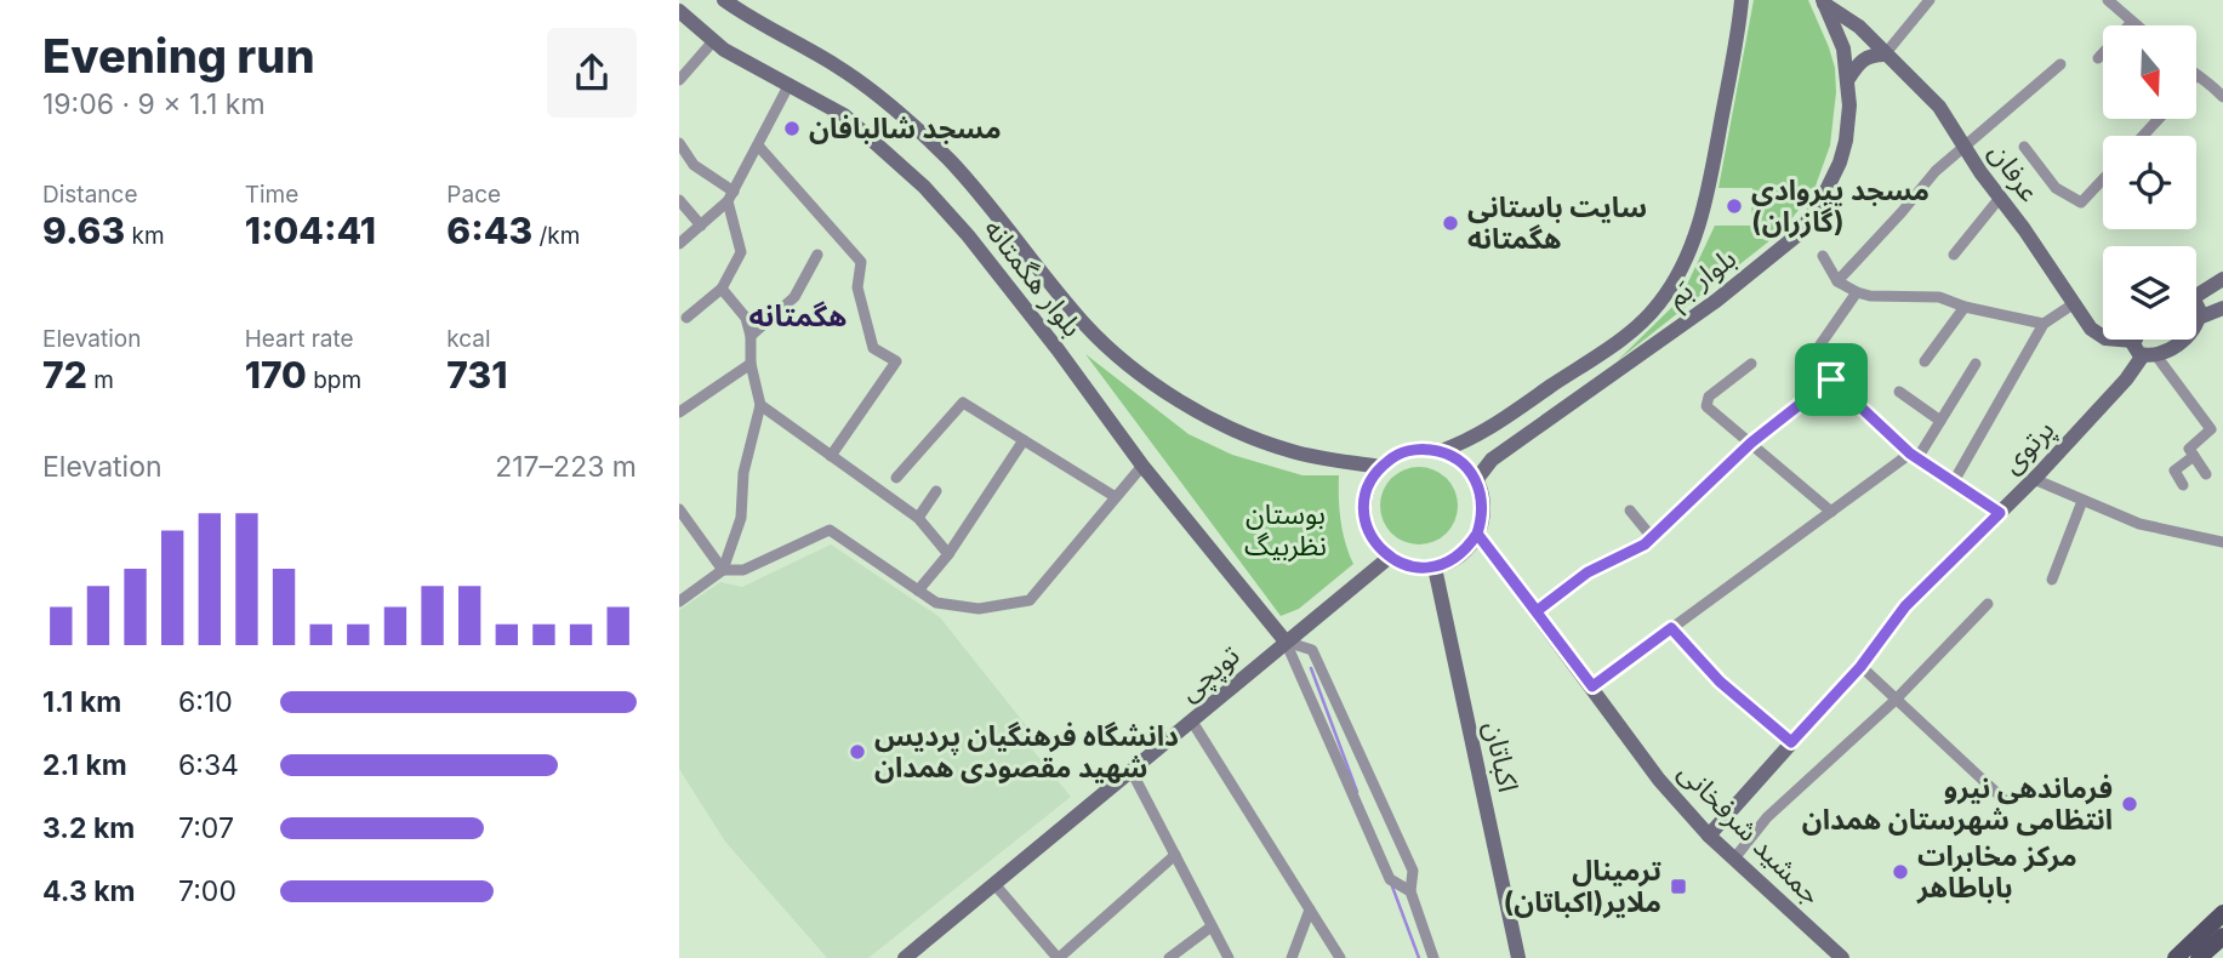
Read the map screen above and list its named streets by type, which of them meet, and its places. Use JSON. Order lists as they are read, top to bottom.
{
  "streets": {
    "main road": [
      "عرفان",
      "بلوار هگمتانه",
      "بلوار بَم",
      "پرتوی",
      "توپچی",
      "اکباتان",
      "جمشید شرفخانی"
    ]
  },
  "crossings": [
    ["عرفان", "بلوار بَم"],
    ["عرفان", "پرتوی"],
    ["بلوار هگمتانه", "بلوار بَم"],
    ["بلوار هگمتانه", "توپچی"],
    ["بلوار هگمتانه", "اکباتان"],
    ["بلوار هگمتانه", "جمشید شرفخانی"],
    ["بلوار بَم", "توپچی"],
    ["بلوار بَم", "اکباتان"],
    ["بلوار بَم", "جمشید شرفخانی"],
    ["پرتوی", "جمشید شرفخانی"],
    ["توپچی", "اکباتان"],
    ["توپچی", "جمشید شرفخانی"],
    ["اکباتان", "جمشید شرفخانی"]
  ],
  "districts": ["هگمتانه"],
  "parks": ["بوستان نظربیگ"],
  "places": {
    "other": [
      "مسجد شالبافان",
      "مسجد پیروادی (گازران)",
      "سایت باستانی هگمتانه",
      "دانشگاه فرهنگیان پردیس شهید مقصودی همدان",
      "فرماندهی نیرو انتظامی شهرستان همدان",
      "مرکز مخابرات باباطاهر"
    ],
    "transit": ["ترمینال ملایر(اکباتان)"]
  },
  "north": "bottom",
  "page": {
    "heading": ["Evening run", "19:06 · 9 × 1.1 km"],
    "stats": [
      ["Distance", "9.63 km"],
      ["Time", "1:04:41"],
      ["Pace", "6:43 /km"],
      ["Elevation", "72 m"],
      ["Heart rate", "170 bpm"],
      ["kcal", "731"]
    ],
    "chart": ["Elevation", "217–223 m"],
    "list": [
      {
        "name": "1.1 km",
        "note": "6:10"
      },
      {
        "name": "2.1 km",
        "note": "6:34"
      },
      {
        "name": "3.2 km",
        "note": "7:07"
      },
      {
        "name": "4.3 km",
        "note": "7:00"
      }
    ]
  }
}
